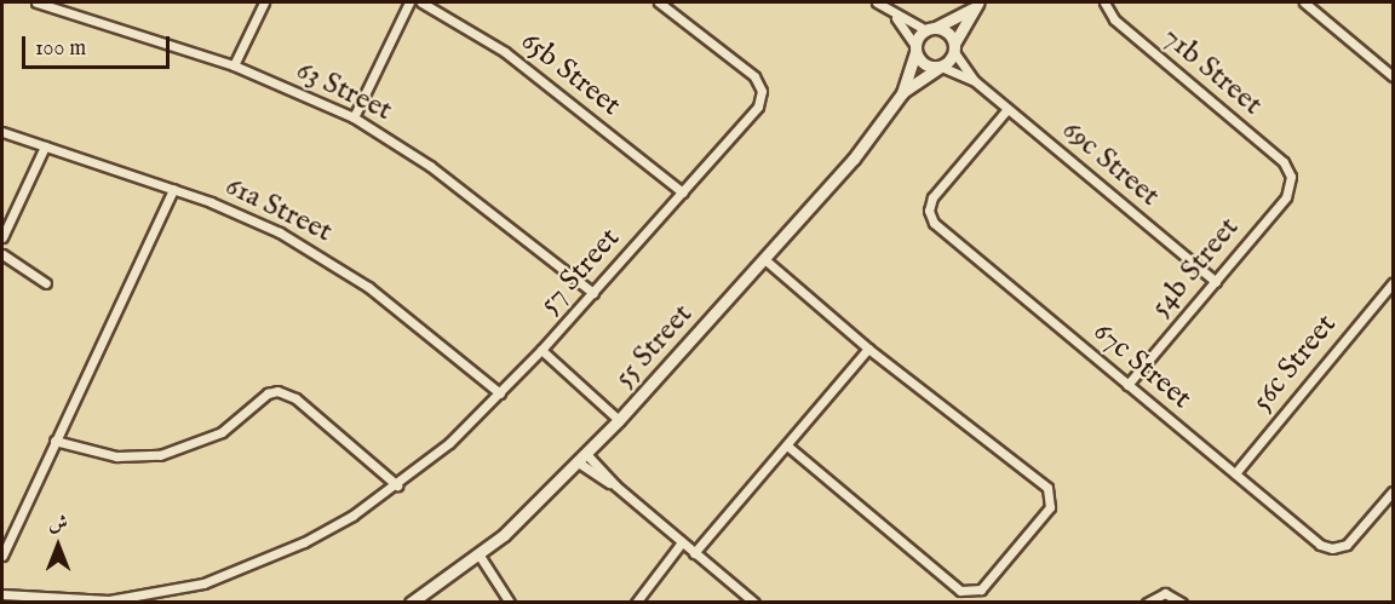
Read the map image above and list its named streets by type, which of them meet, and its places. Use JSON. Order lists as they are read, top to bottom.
{
  "streets": {
    "street": [
      "71b Street",
      "65b Street",
      "63 Street",
      "69c Street",
      "61a Street",
      "54b Street",
      "57 Street",
      "55 Street",
      "56c Street",
      "67c Street"
    ]
  },
  "crossings": [
    ["71b Street", "54b Street"],
    ["65b Street", "57 Street"],
    ["63 Street", "57 Street"],
    ["69c Street", "54b Street"],
    ["69c Street", "55 Street"],
    ["69c Street", "67c Street"],
    ["61a Street", "57 Street"],
    ["54b Street", "67c Street"],
    ["56c Street", "67c Street"]
  ],
  "scale_bar": "100 m",
  "north": "top"
}
